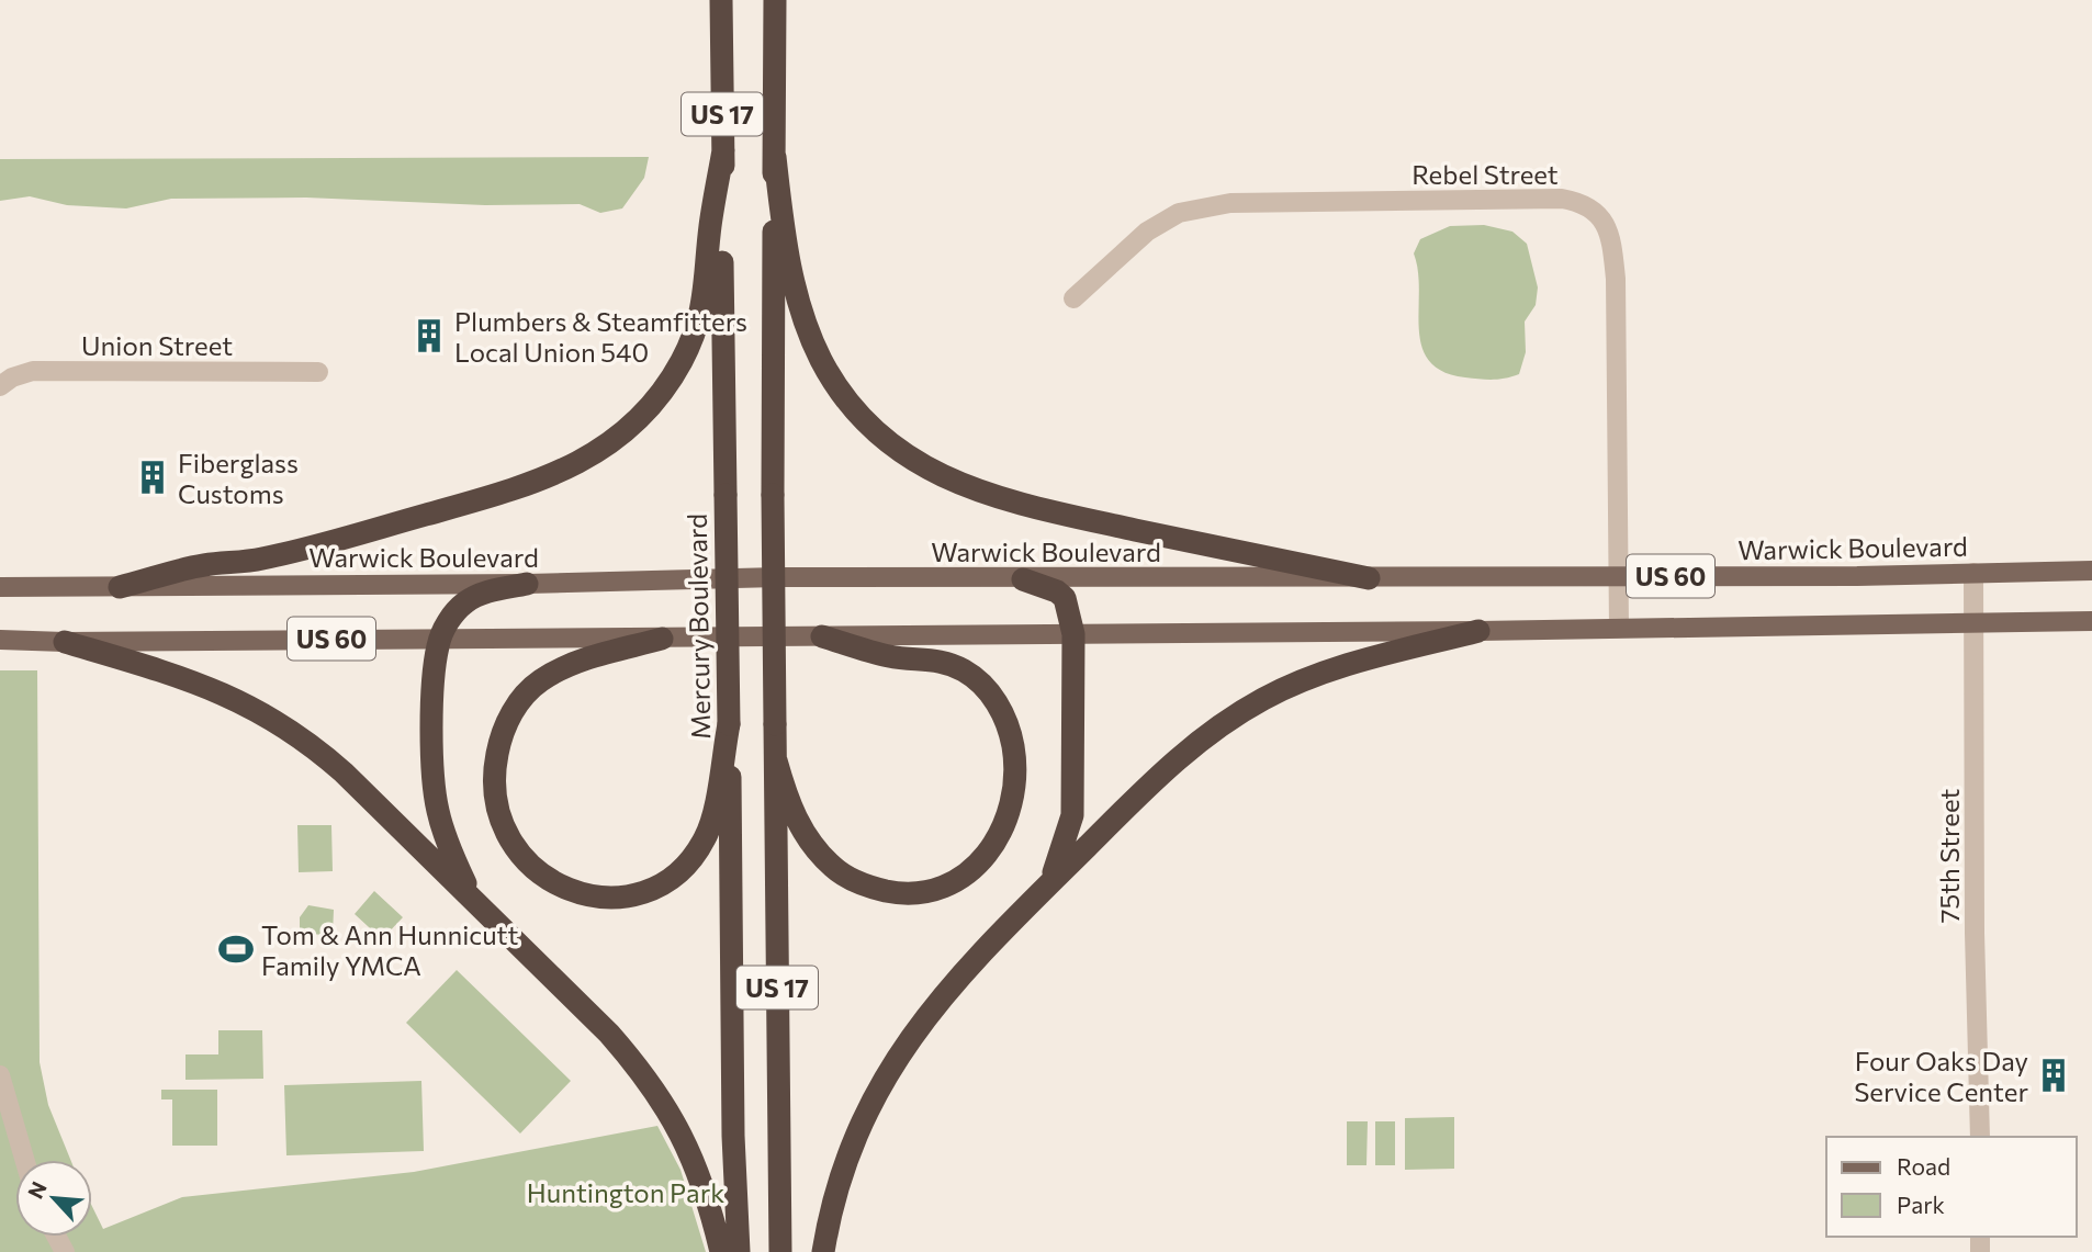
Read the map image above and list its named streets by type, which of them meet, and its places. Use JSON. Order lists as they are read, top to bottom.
{
  "streets": {
    "highway": ["US 17", "Mercury Boulevard"],
    "main road": ["Warwick Boulevard", "US 60"],
    "street": ["Rebel Street", "Union Street", "75th Street"]
  },
  "crossings": [
    ["US 17", "Mercury Boulevard"],
    ["Rebel Street", "Warwick Boulevard"],
    ["Rebel Street", "US 60"],
    ["Warwick Boulevard", "75th Street"],
    ["US 60", "75th Street"]
  ],
  "parks": ["Huntington Park"],
  "places": {
    "building": ["Plumbers & Steamfitters Local Union 540", "Fiberglass Customs", "Four Oaks Day Service Center"],
    "sports": ["Tom & Ann Hunnicutt Family YMCA"]
  },
  "legend": ["Road", "Park"],
  "north": "top left"
}
